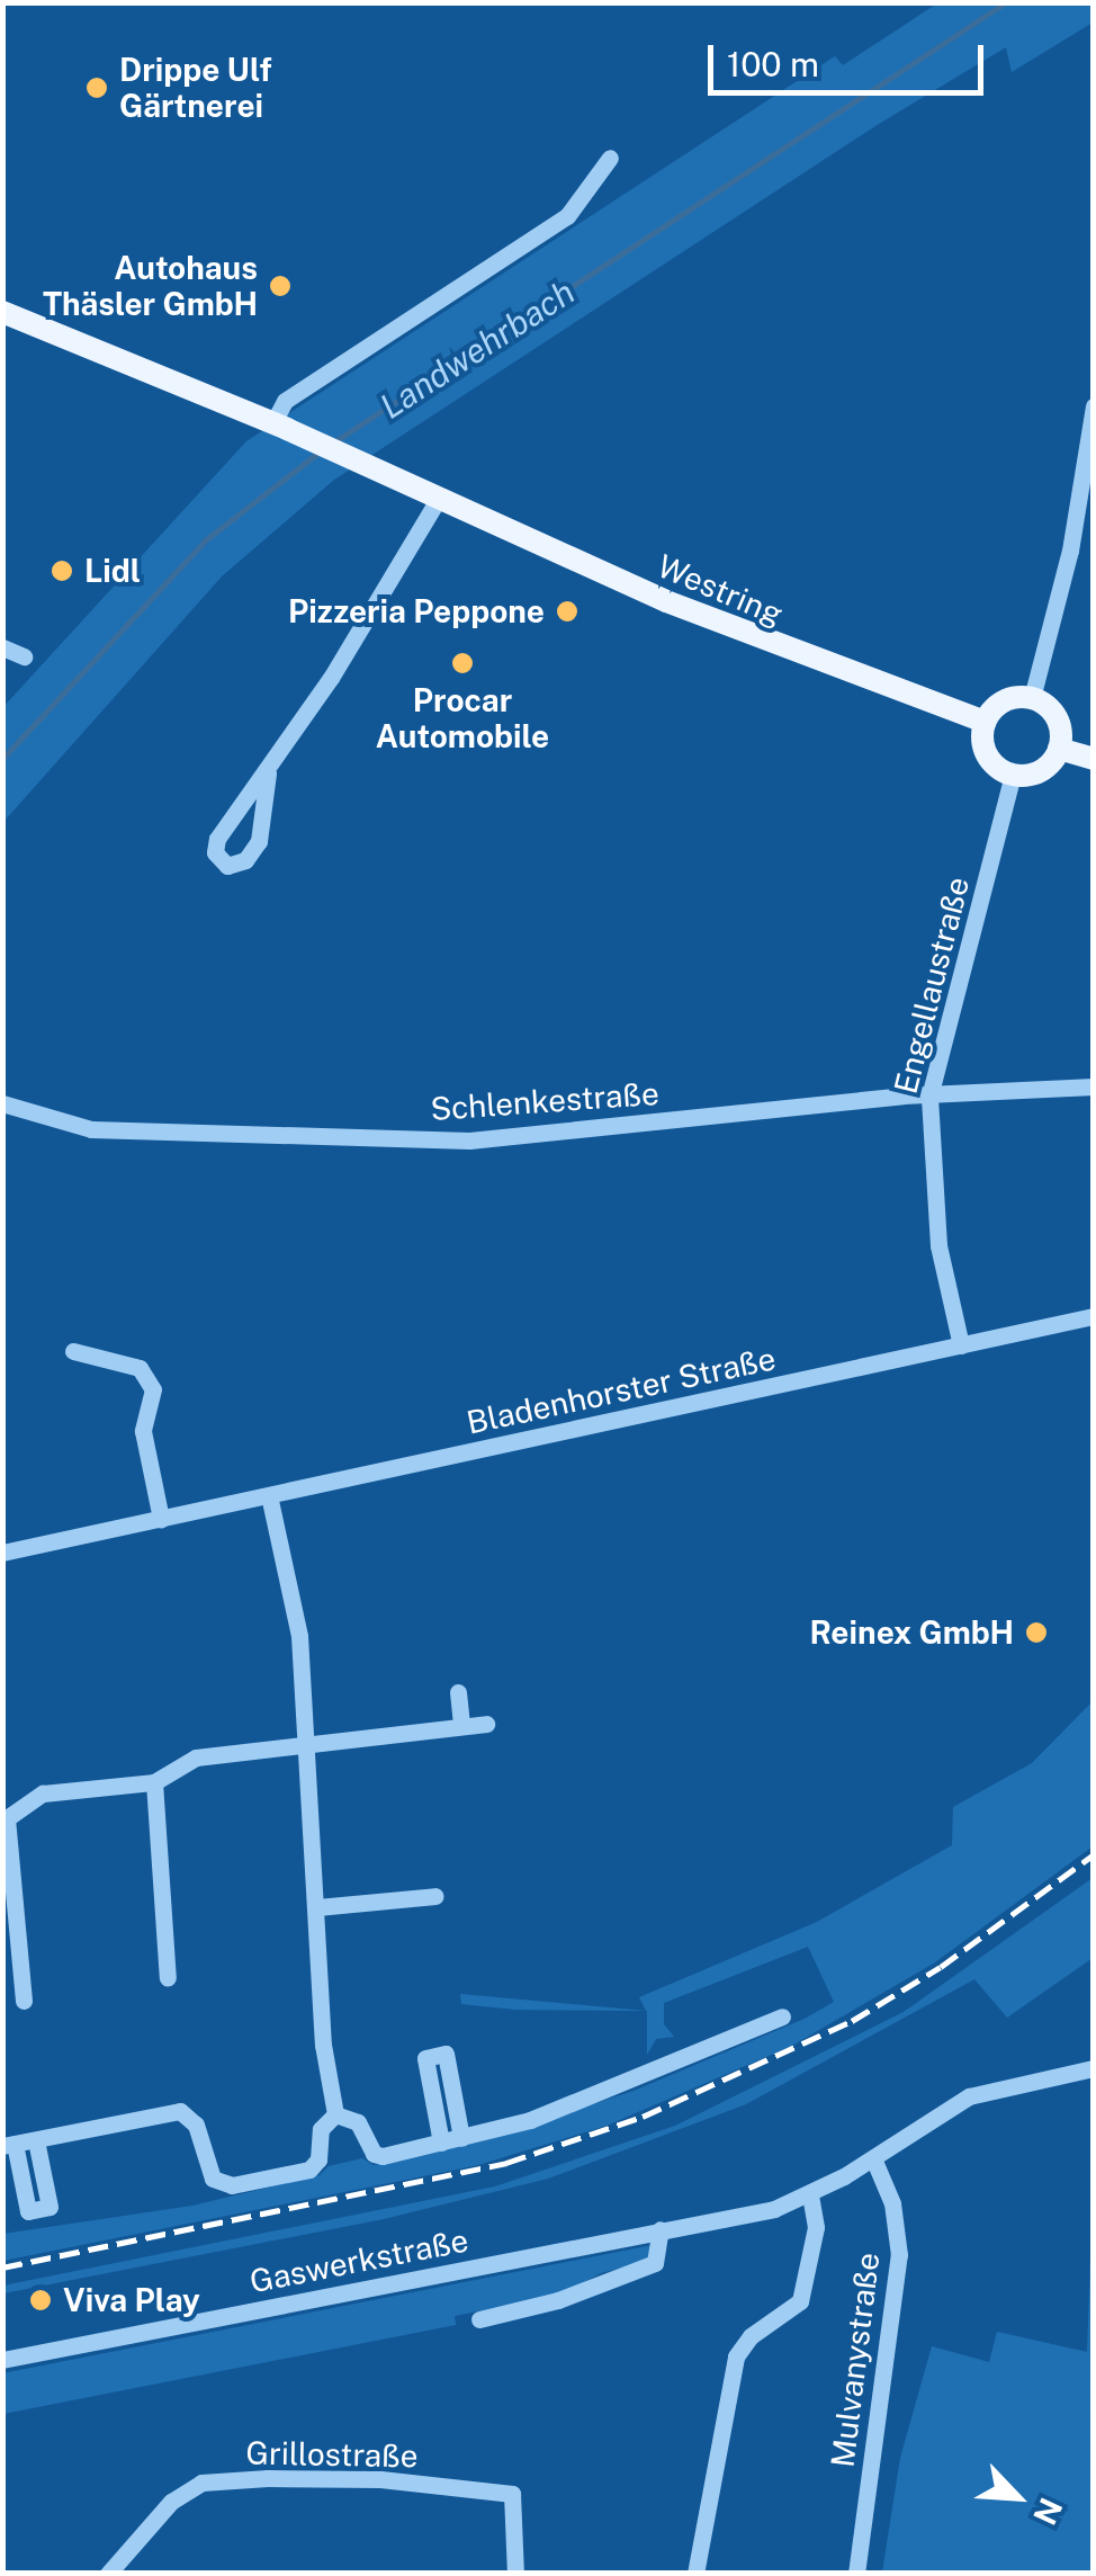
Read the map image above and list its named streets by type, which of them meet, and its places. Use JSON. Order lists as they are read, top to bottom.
{
  "streets": {
    "main road": ["Westring"],
    "street": [
      "Engellaustraße",
      "Schlenkestraße",
      "Bladenhorster Straße",
      "Gaswerkstraße",
      "Mulvanystraße",
      "Grillostraße"
    ]
  },
  "crossings": [
    ["Westring", "Engellaustraße"],
    ["Engellaustraße", "Schlenkestraße"],
    ["Engellaustraße", "Bladenhorster Straße"],
    ["Gaswerkstraße", "Mulvanystraße"]
  ],
  "water": ["Landwehrbach"],
  "places": [
    "Drippe Ulf Gärtnerei",
    "Autohaus Thäsler GmbH",
    "Lidl",
    "Pizzeria Peppone",
    "Procar Automobile",
    "Reinex GmbH",
    "Viva Play"
  ],
  "scale_bar": "100 m",
  "north": "bottom right"
}
